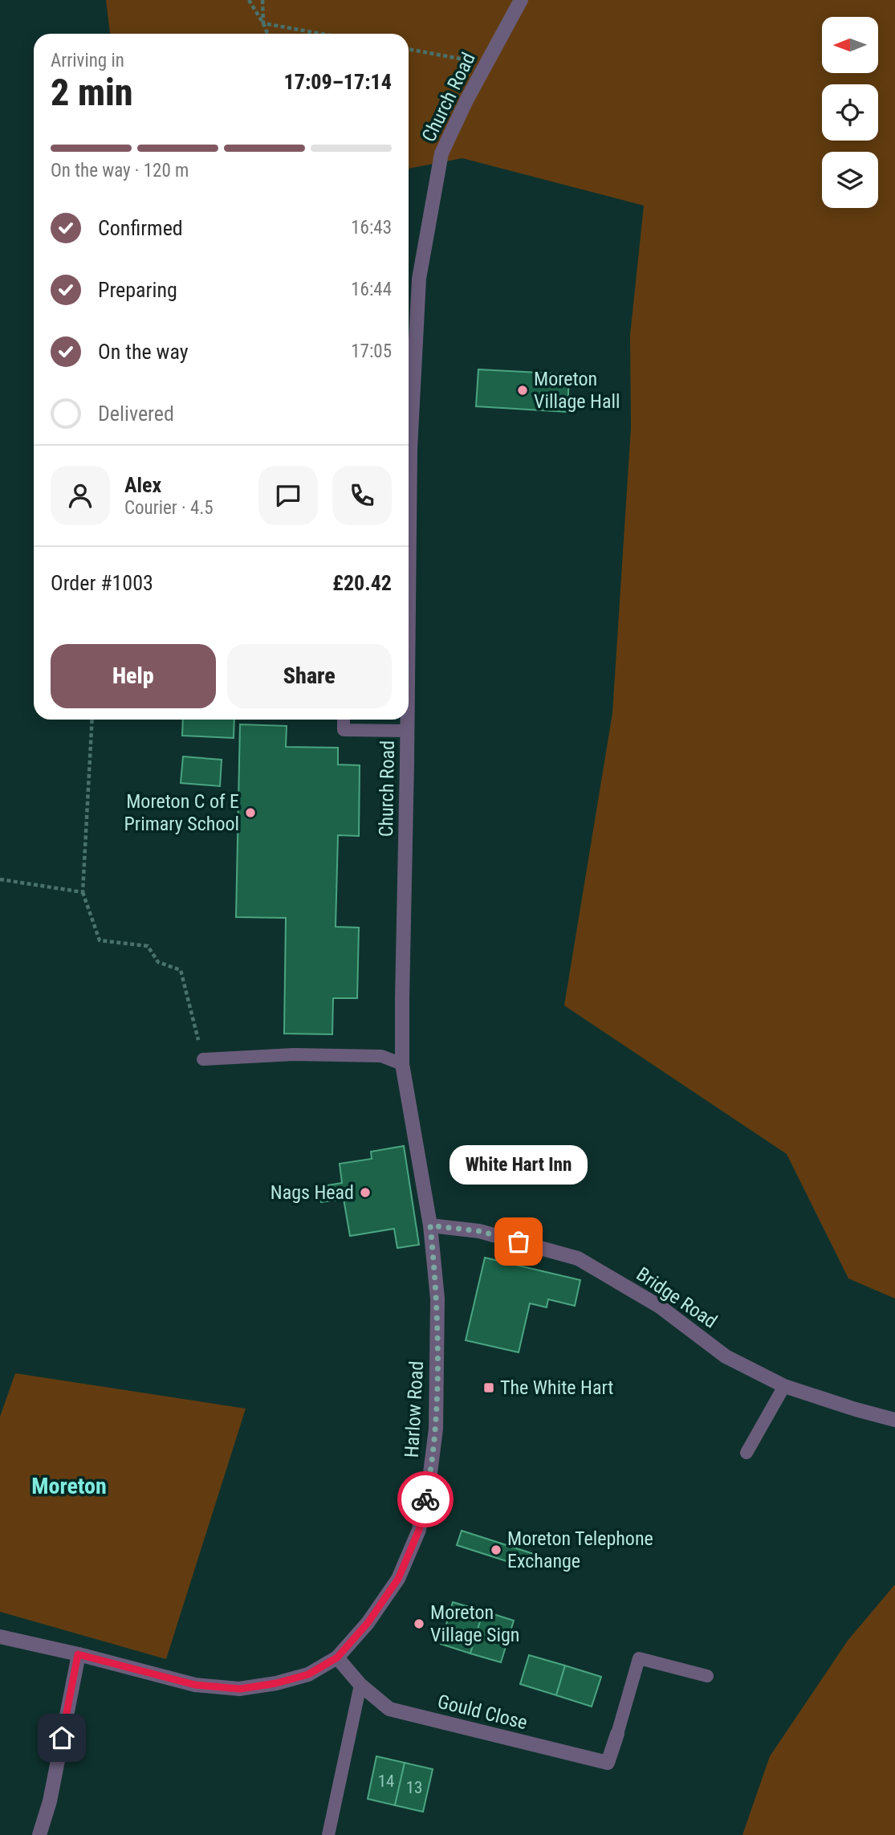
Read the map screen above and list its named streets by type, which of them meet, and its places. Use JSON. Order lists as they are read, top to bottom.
{
  "streets": {
    "street": [
      "Church Road",
      "Bridge Road",
      "Harlow Road",
      "Gould Close"
    ]
  },
  "crossings": [
    ["Church Road", "Bridge Road"],
    ["Church Road", "Harlow Road"],
    ["Bridge Road", "Harlow Road"],
    ["Harlow Road", "Gould Close"]
  ],
  "districts": ["Moreton"],
  "places": {
    "other": [
      "Moreton Village Hall",
      "Moreton C of E Primary School",
      "Nags Head",
      "White Hart Inn",
      "Moreton Telephone Exchange",
      "Moreton Village Sign"
    ],
    "transit": ["The White Hart"]
  },
  "house_numbers": ["14", "13"],
  "north": "left",
  "page": {
    "heading": ["2 min", "Arriving in", "17:09–17:14"],
    "panel": [
      "Alex",
      "Courier · 4.5",
      "Order #1003",
      "£20.42"
    ],
    "bar": "On the way · 120 m",
    "list": [
      ["Confirmed", "16:43"],
      ["Preparing", "16:44"],
      ["On the way", "17:05"],
      "Delivered"
    ],
    "buttons": ["Help", "Share"],
    "bubble": "White Hart Inn"
  }
}
